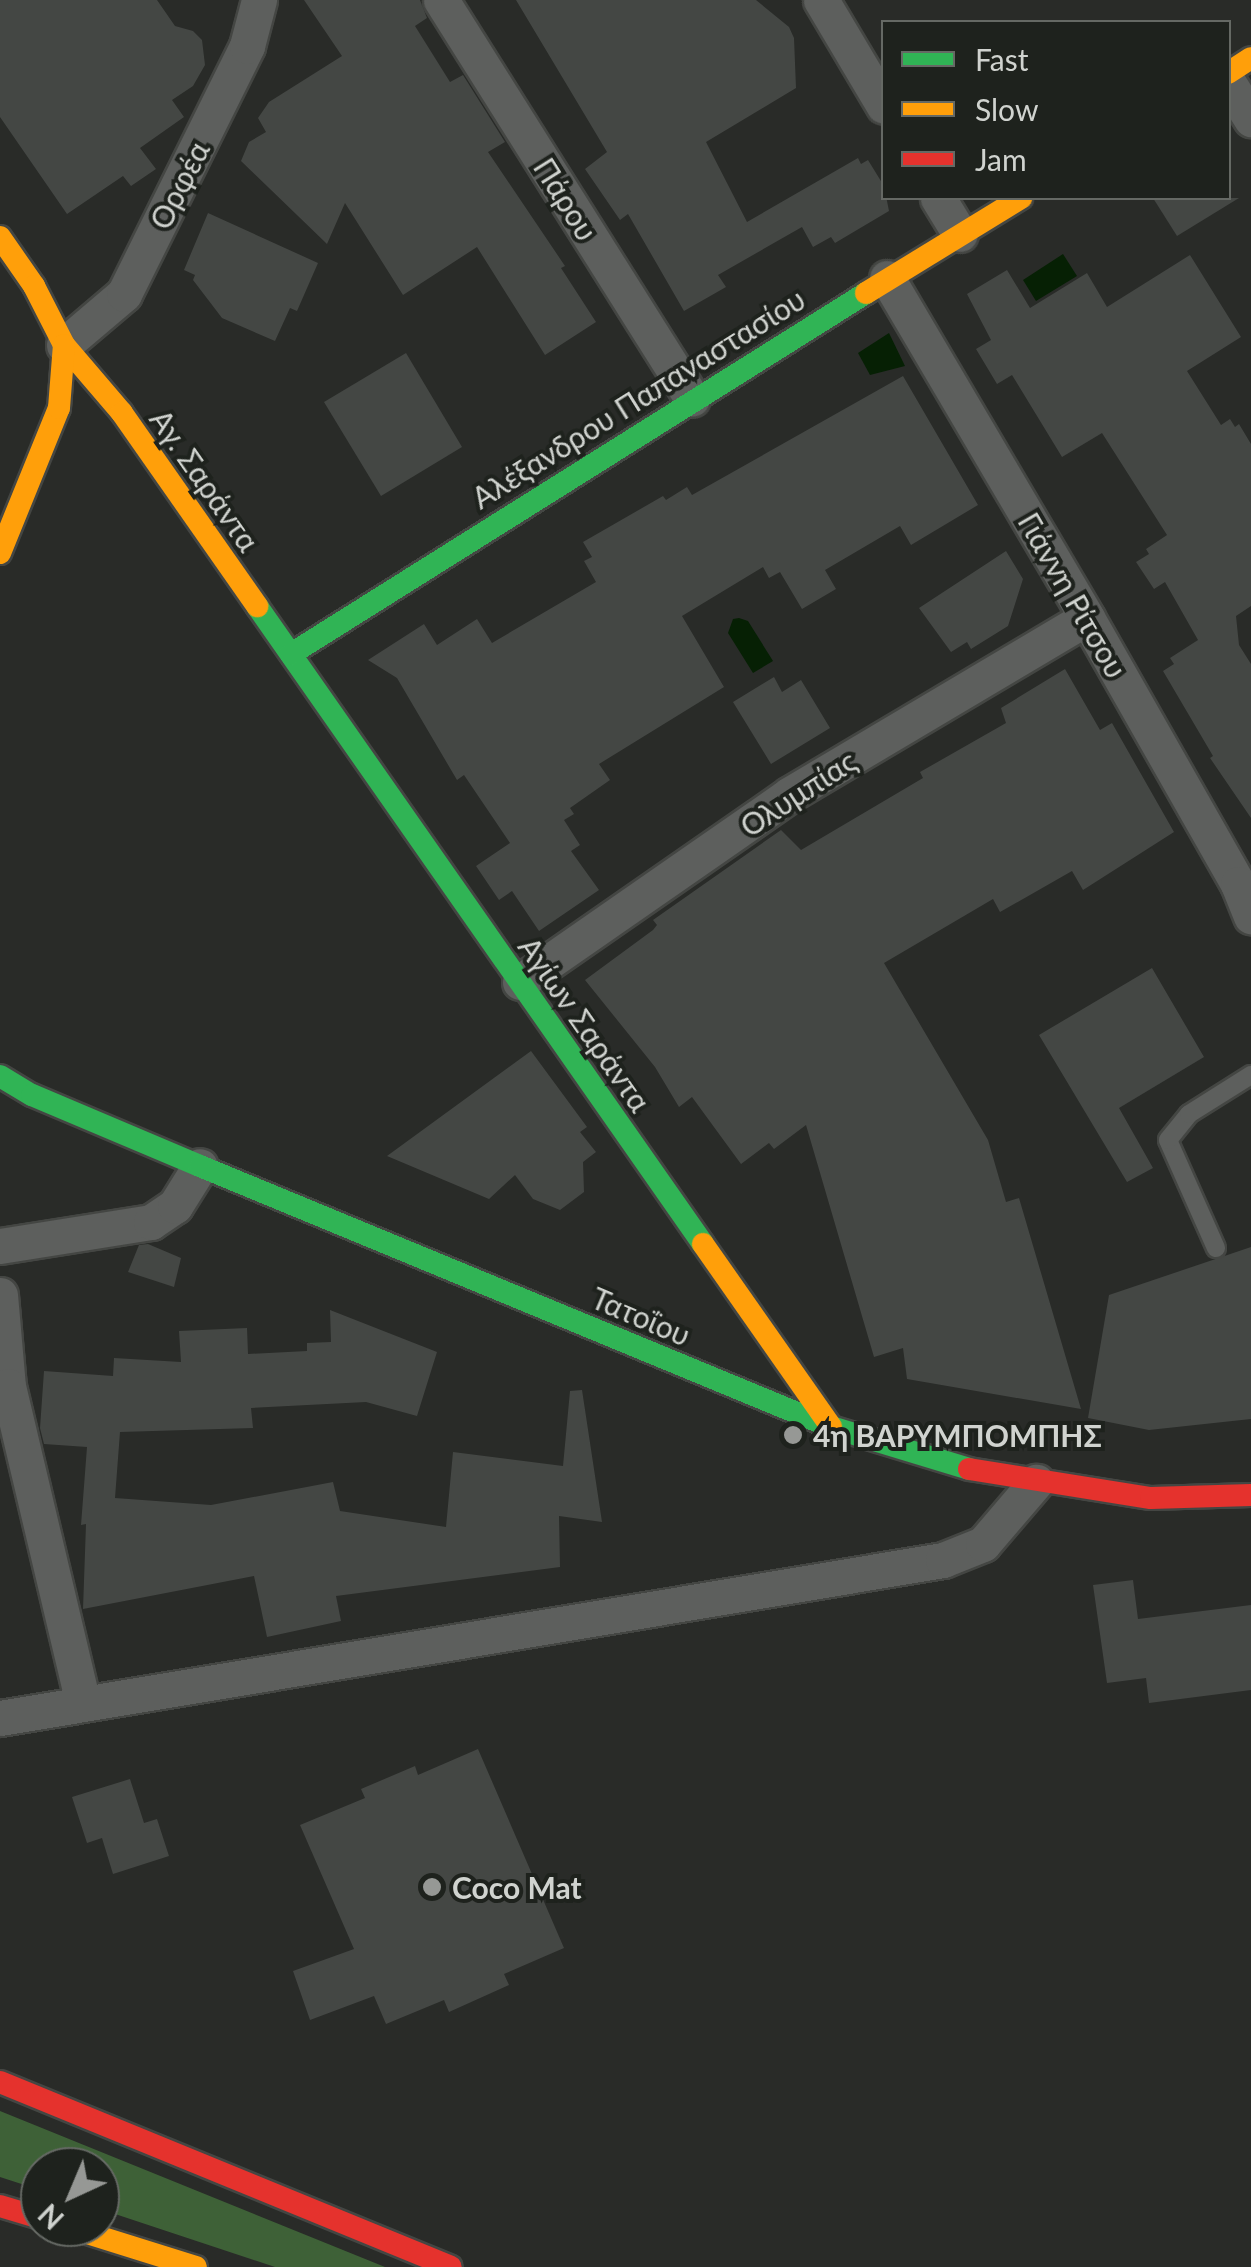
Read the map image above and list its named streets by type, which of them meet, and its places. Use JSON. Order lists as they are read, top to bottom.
{
  "streets": {
    "main road": [
      "Αλέξανδρου Παπαναστασίου",
      "Αγ. Σαράντα",
      "Αγίων Σαράντα",
      "Τατοΐου"
    ],
    "street": [
      "Ορφέα",
      "Πάρου",
      "Γιάννη Ρίτσου",
      "Ολυμπίας"
    ]
  },
  "crossings": [
    ["Ορφέα", "Αγ. Σαράντα"],
    ["Πάρου", "Αλέξανδρου Παπαναστασίου"],
    ["Αλέξανδρου Παπαναστασίου", "Αγ. Σαράντα"],
    ["Αλέξανδρου Παπαναστασίου", "Γιάννη Ρίτσου"],
    ["Αλέξανδρου Παπαναστασίου", "Αγίων Σαράντα"],
    ["Αγ. Σαράντα", "Αγίων Σαράντα"],
    ["Γιάννη Ρίτσου", "Ολυμπίας"],
    ["Ολυμπίας", "Αγίων Σαράντα"],
    ["Αγίων Σαράντα", "Τατοΐου"]
  ],
  "places": ["4η ΒΑΡΥΜΠΟΜΠΗΣ", "Coco Mat"],
  "legend": ["Fast", "Slow", "Jam"],
  "north": "bottom left"
}
